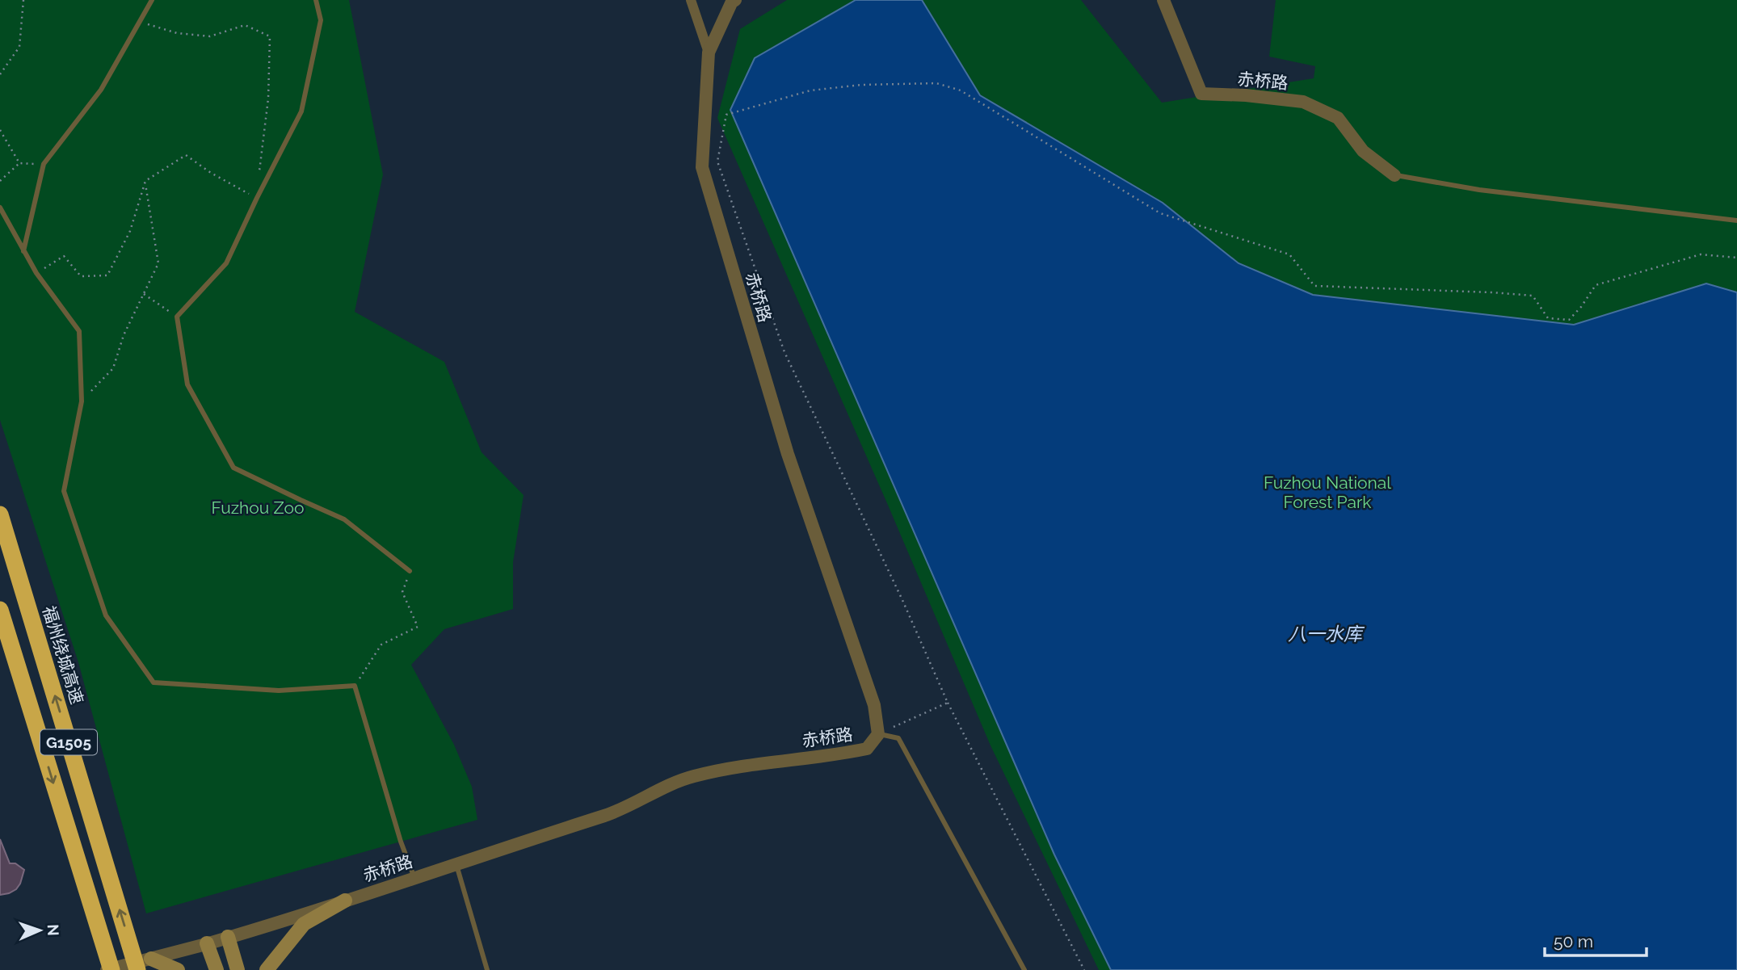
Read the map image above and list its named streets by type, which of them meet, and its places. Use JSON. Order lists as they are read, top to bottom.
{
  "streets": {
    "highway": ["福州绕城高速", "G1505"],
    "street": ["赤桥路"]
  },
  "water": ["八一水库"],
  "parks": ["Fuzhou National Forest Park", "Fuzhou Zoo"],
  "scale_bar": "50 m",
  "north": "right"
}
